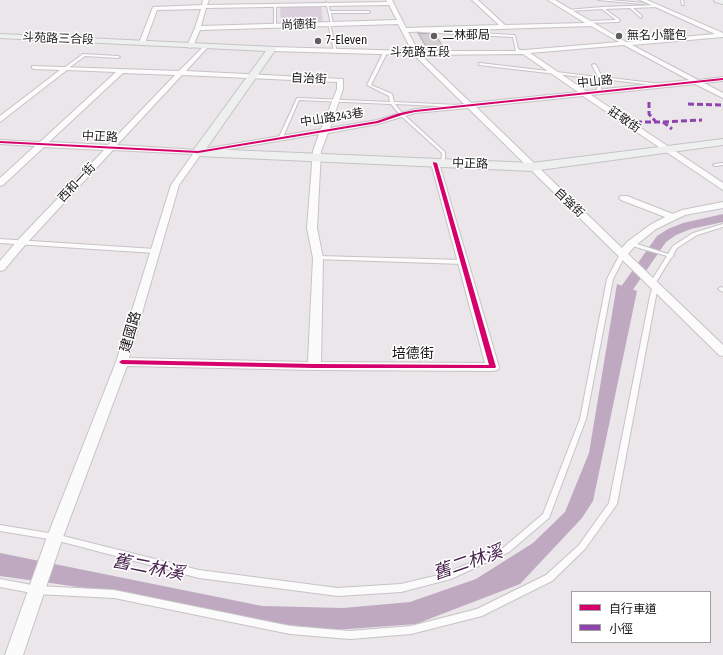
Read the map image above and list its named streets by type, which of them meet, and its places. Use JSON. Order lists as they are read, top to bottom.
{
  "streets": {
    "main road": [
      "斗苑路三合段",
      "斗苑路五段",
      "中正路",
      "建國路"
    ],
    "street": [
      "尚德街",
      "自治街",
      "中山路",
      "中山路243巷",
      "莊敬街",
      "西和一街",
      "自強街",
      "培德街"
    ]
  },
  "crossings": [
    ["尚德街", "自強街"],
    ["斗苑路三合段", "斗苑路五段"],
    ["斗苑路五段", "莊敬街"],
    ["斗苑路五段", "西和一街"],
    ["斗苑路五段", "自強街"],
    ["斗苑路五段", "建國路"],
    ["自治街", "中山路"],
    ["自治街", "中山路243巷"],
    ["自治街", "中正路"],
    ["自治街", "西和一街"],
    ["自治街", "建國路"],
    ["自治街", "培德街"],
    ["中山路", "中山路243巷"],
    ["中山路", "莊敬街"],
    ["中山路", "自強街"],
    ["中山路243巷", "中正路"],
    ["中山路243巷", "自強街"],
    ["中山路243巷", "建國路"],
    ["莊敬街", "中正路"],
    ["中正路", "西和一街"],
    ["中正路", "自強街"],
    ["中正路", "建國路"],
    ["中正路", "培德街"],
    ["建國路", "培德街"]
  ],
  "water": ["舊二林溪"],
  "places": ["二林郵局", "無名小籠包", "7-Eleven"],
  "legend": ["自行車道", "小徑"]
}
